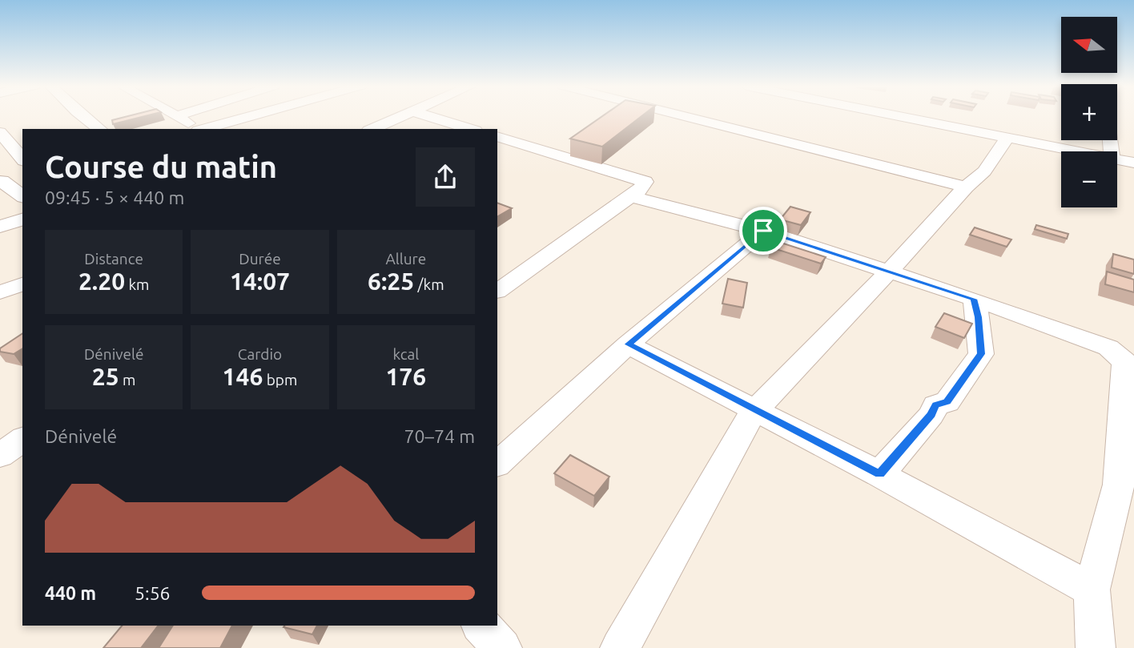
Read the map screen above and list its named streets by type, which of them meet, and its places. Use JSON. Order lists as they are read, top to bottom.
{
  "north": "left",
  "page": {
    "map_buttons": ["+", "−"],
    "heading": ["Course du matin", "09:45 · 5 × 440 m"],
    "stats": [
      ["Distance", "2.20 km"],
      ["Durée", "14:07"],
      ["Allure", "6:25 /km"],
      ["Dénivelé", "25 m"],
      ["Cardio", "146 bpm"],
      ["kcal", "176"]
    ],
    "chart": ["Dénivelé", "70–74 m"],
    "list": [
      {
        "name": "440 m",
        "note": "5:56"
      }
    ]
  }
}
